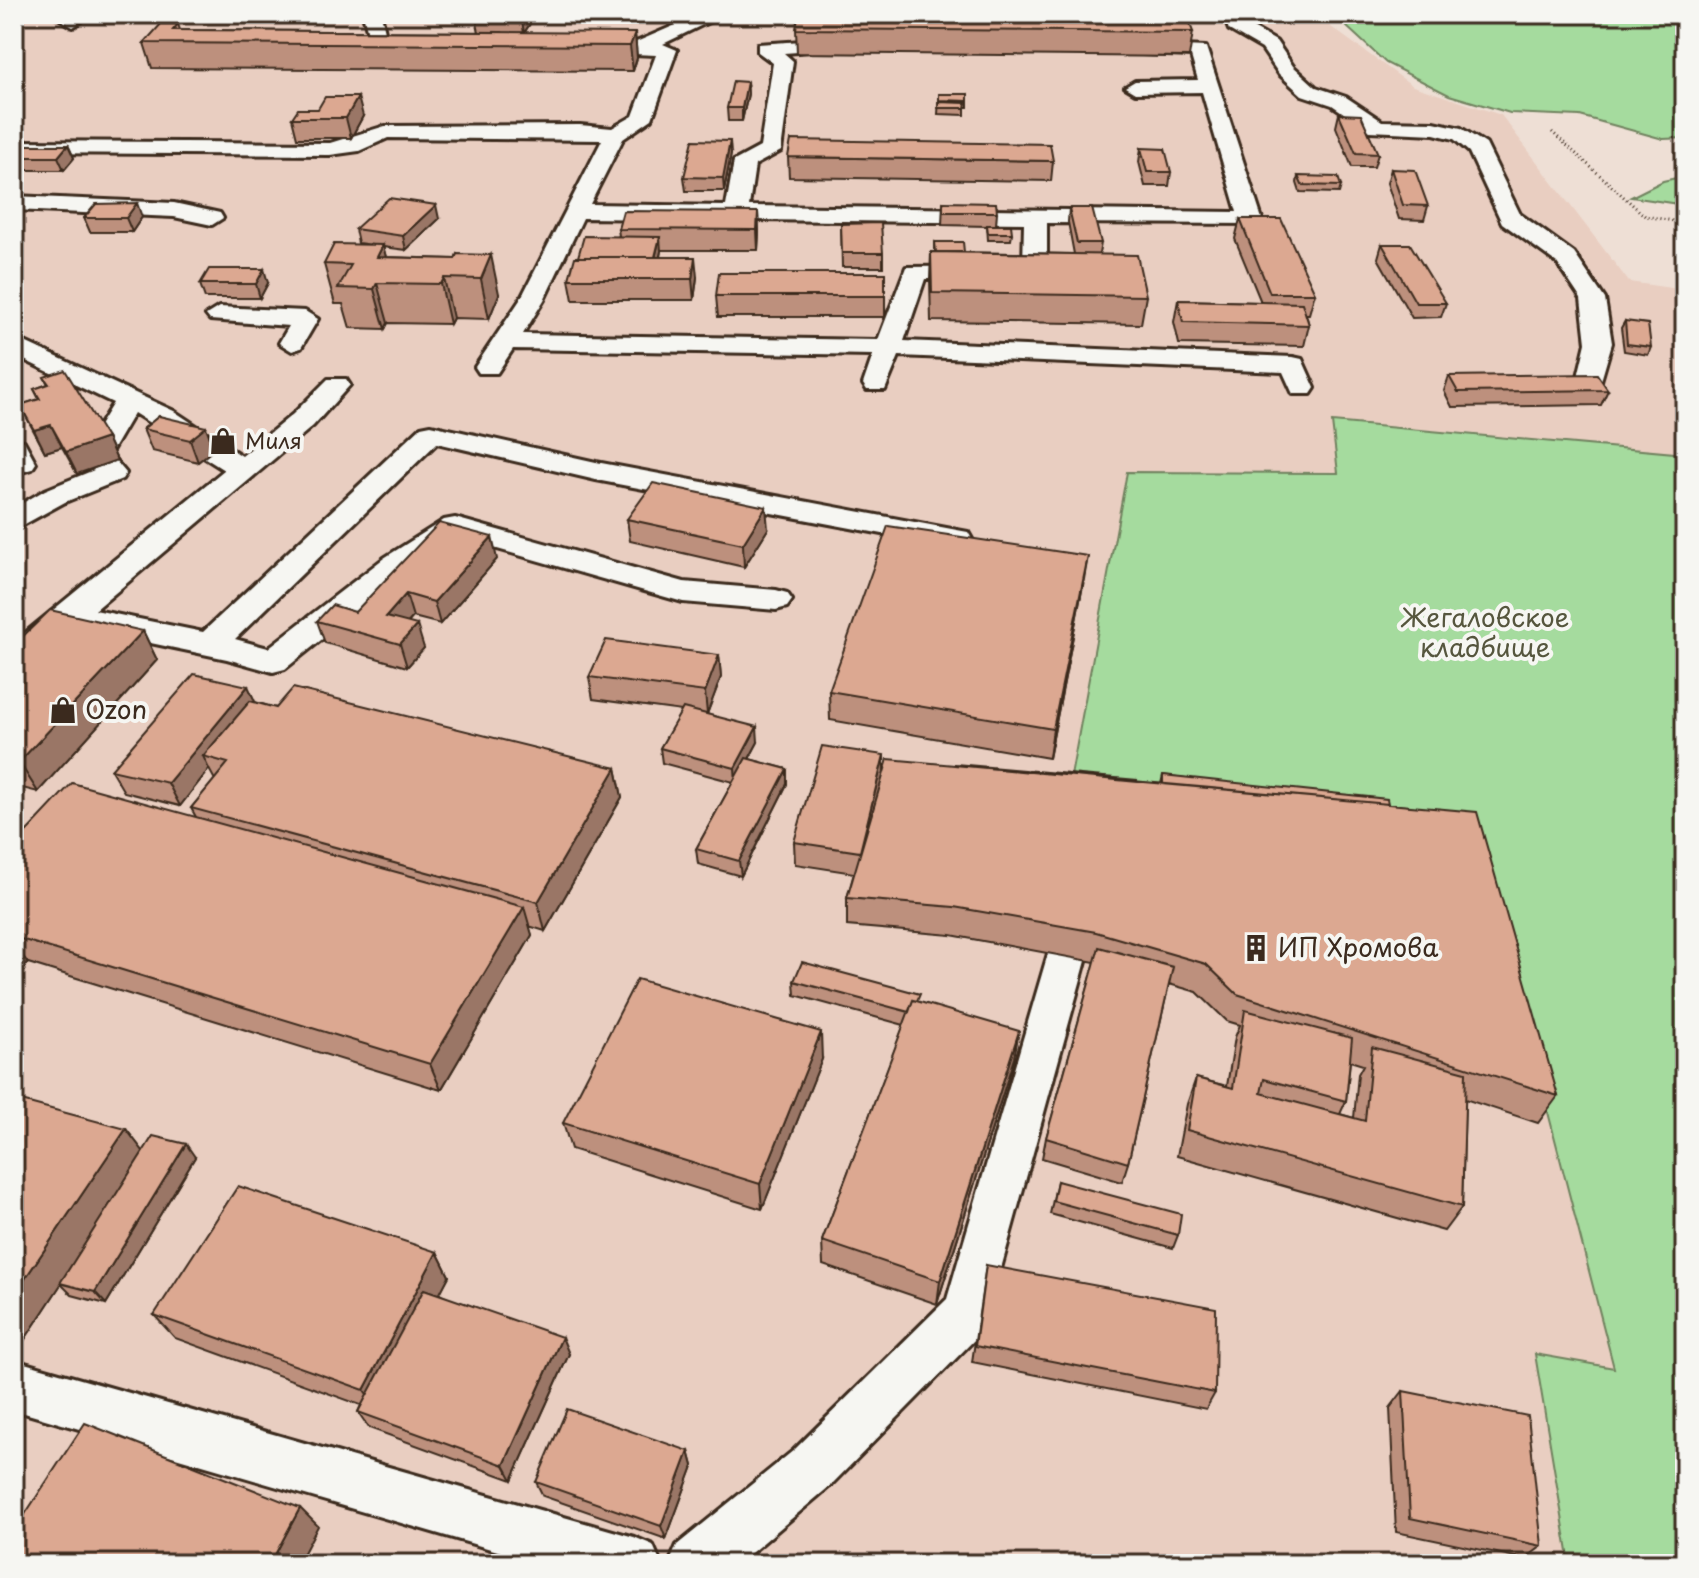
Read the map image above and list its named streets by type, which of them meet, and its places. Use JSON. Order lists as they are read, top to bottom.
{
  "parks": ["Жегаловское кладбище"],
  "places": {
    "shop": ["Миля", "Ozon"],
    "building": ["ИП Хромова"]
  }
}
